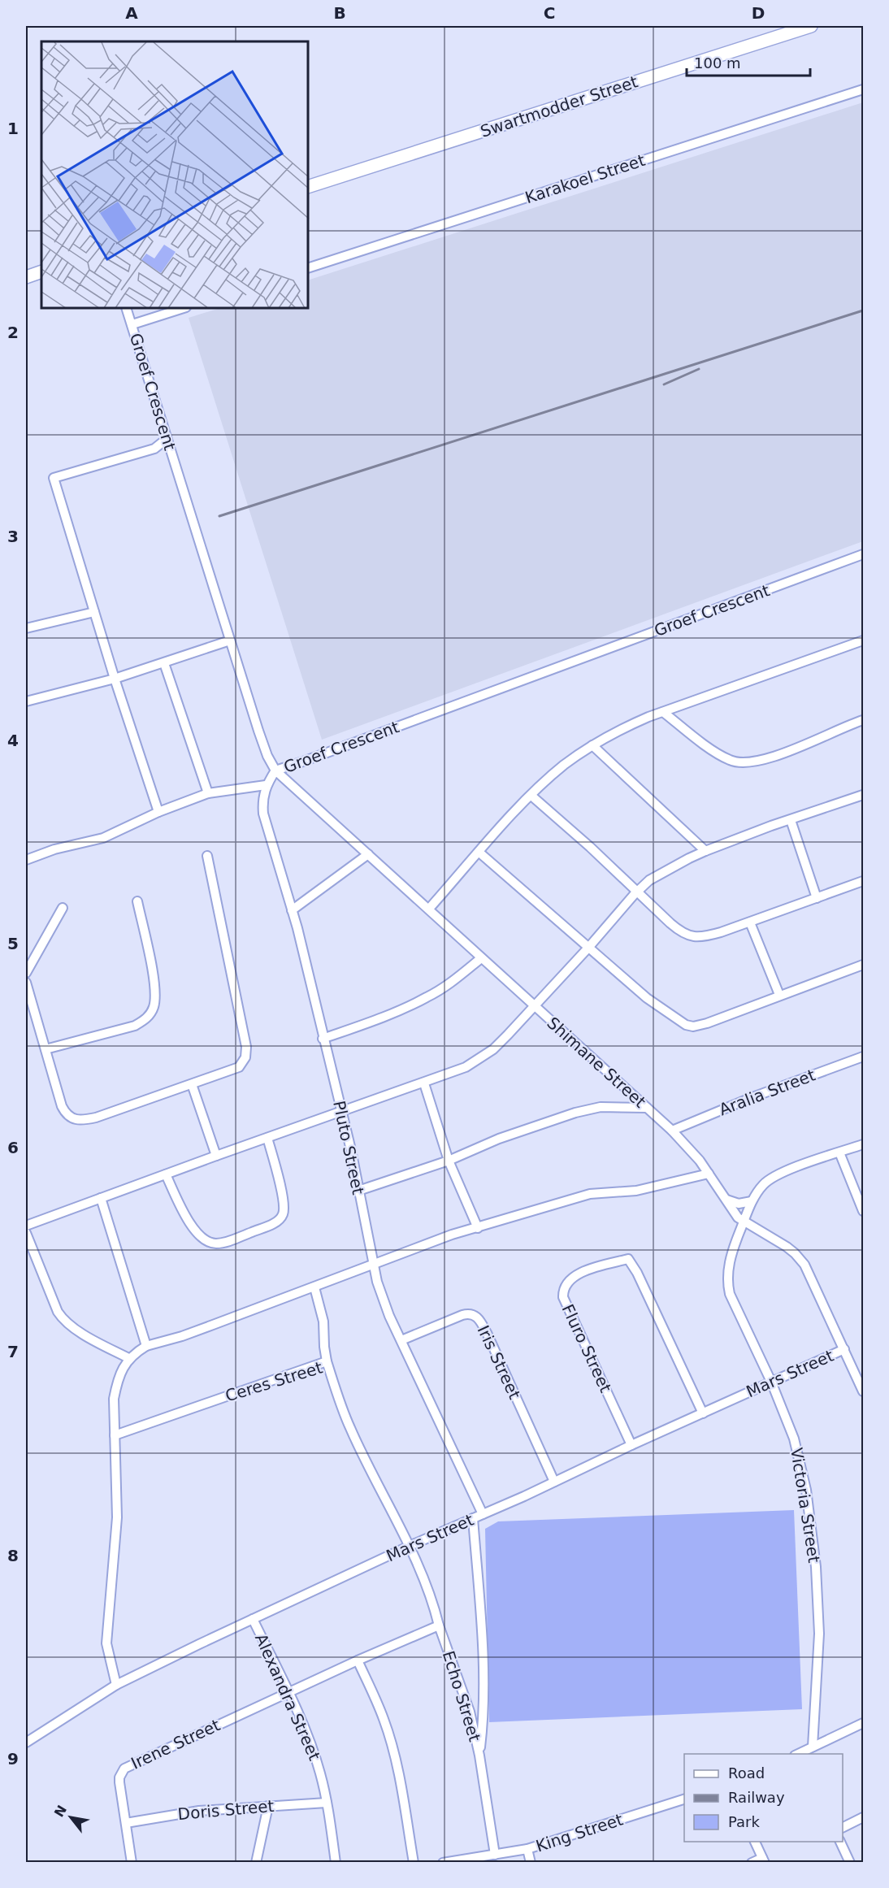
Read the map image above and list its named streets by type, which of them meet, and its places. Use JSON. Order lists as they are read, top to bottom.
{
  "streets": {
    "main road": ["Swartmodder Street"],
    "street": [
      "Karakoel Street",
      "Groef Crescent",
      "Shimane Street",
      "Aralia Street",
      "Pluto Street",
      "Fluro Street",
      "Iris Street",
      "Mars Street",
      "Ceres Street",
      "Victoria Street",
      "Echo Street",
      "Alexandra Street",
      "Irene Street",
      "Doris Street",
      "King Street"
    ]
  },
  "crossings": [
    ["Groef Crescent", "Shimane Street"],
    ["Groef Crescent", "Pluto Street"],
    ["Shimane Street", "Aralia Street"],
    ["Shimane Street", "Pluto Street"],
    ["Shimane Street", "Mars Street"],
    ["Shimane Street", "Victoria Street"],
    ["Pluto Street", "Iris Street"],
    ["Pluto Street", "Mars Street"],
    ["Fluro Street", "Mars Street"],
    ["Iris Street", "Mars Street"],
    ["Mars Street", "Ceres Street"],
    ["Mars Street", "Victoria Street"],
    ["Mars Street", "Alexandra Street"],
    ["Ceres Street", "Echo Street"],
    ["Echo Street", "King Street"],
    ["Alexandra Street", "Irene Street"],
    ["Alexandra Street", "Doris Street"],
    ["Irene Street", "Doris Street"]
  ],
  "legend": ["Road", "Railway", "Park"],
  "scale_bar": "100 m",
  "north": "top left",
  "grid": {
    "columns": [
      "A",
      "B",
      "C",
      "D"
    ],
    "rows": [
      "1",
      "2",
      "3",
      "4",
      "5",
      "6",
      "7",
      "8",
      "9"
    ]
  }
}
